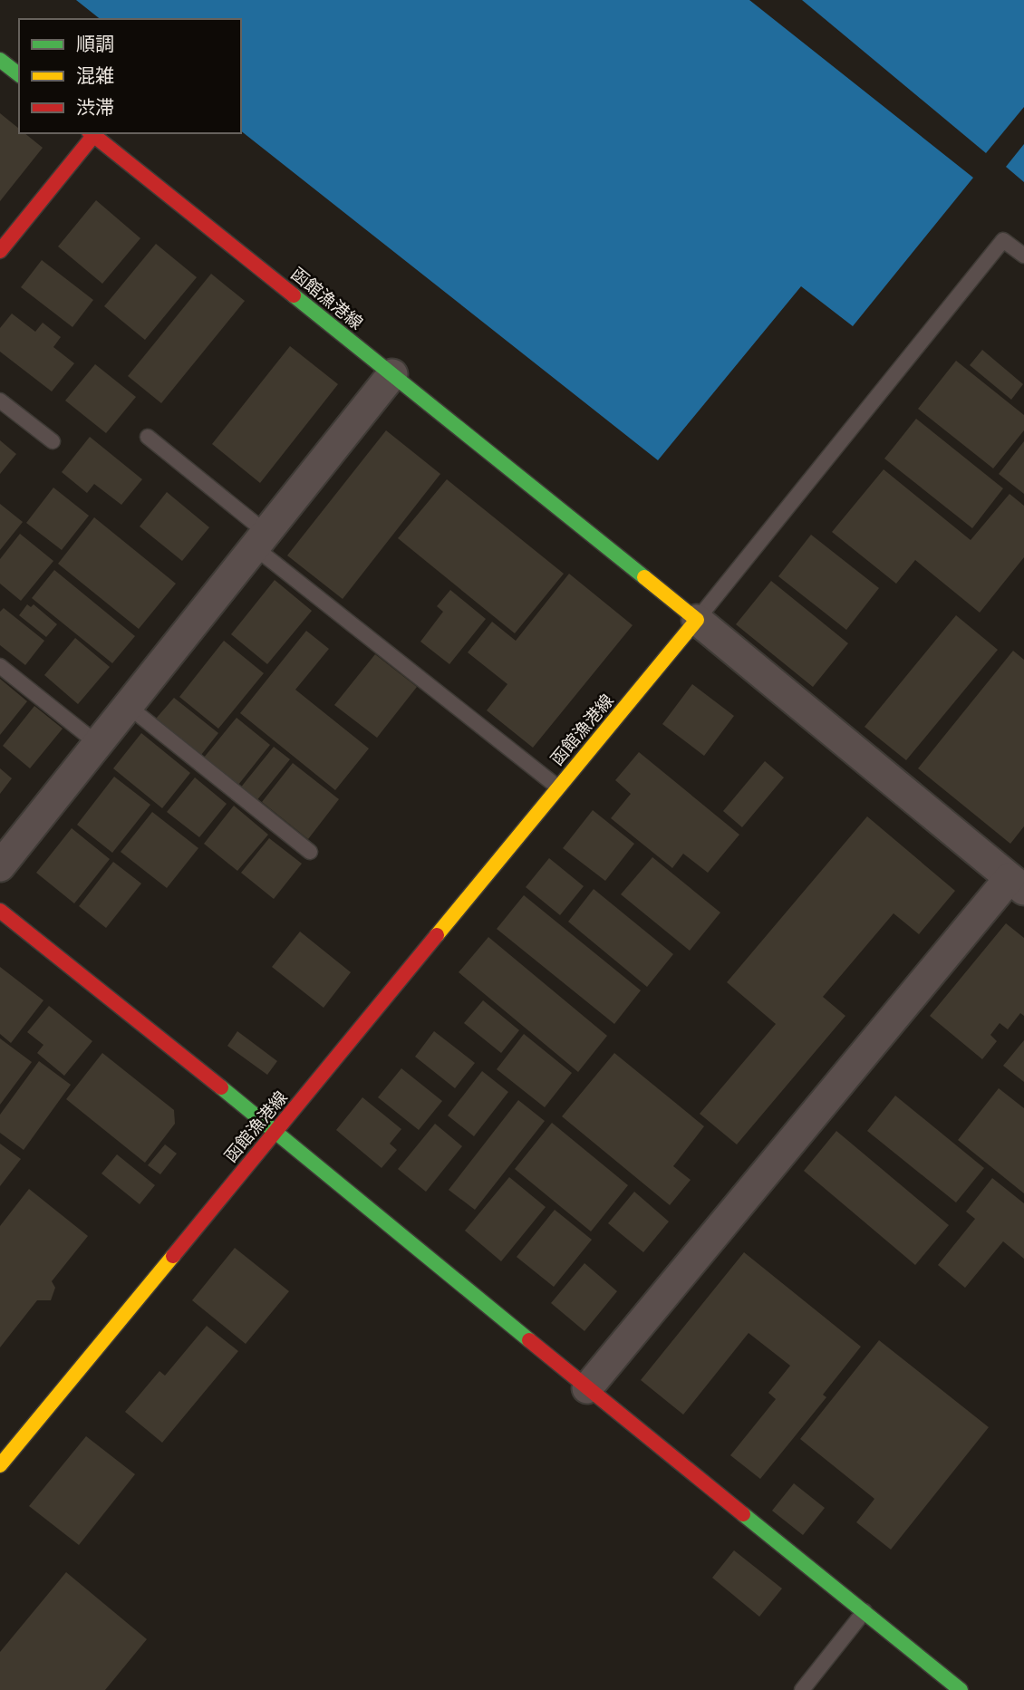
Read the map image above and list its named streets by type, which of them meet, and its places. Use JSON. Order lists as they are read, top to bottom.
{
  "streets": {
    "main road": ["函館漁港線"]
  },
  "legend": ["順調", "混雑", "渋滞"]
}
